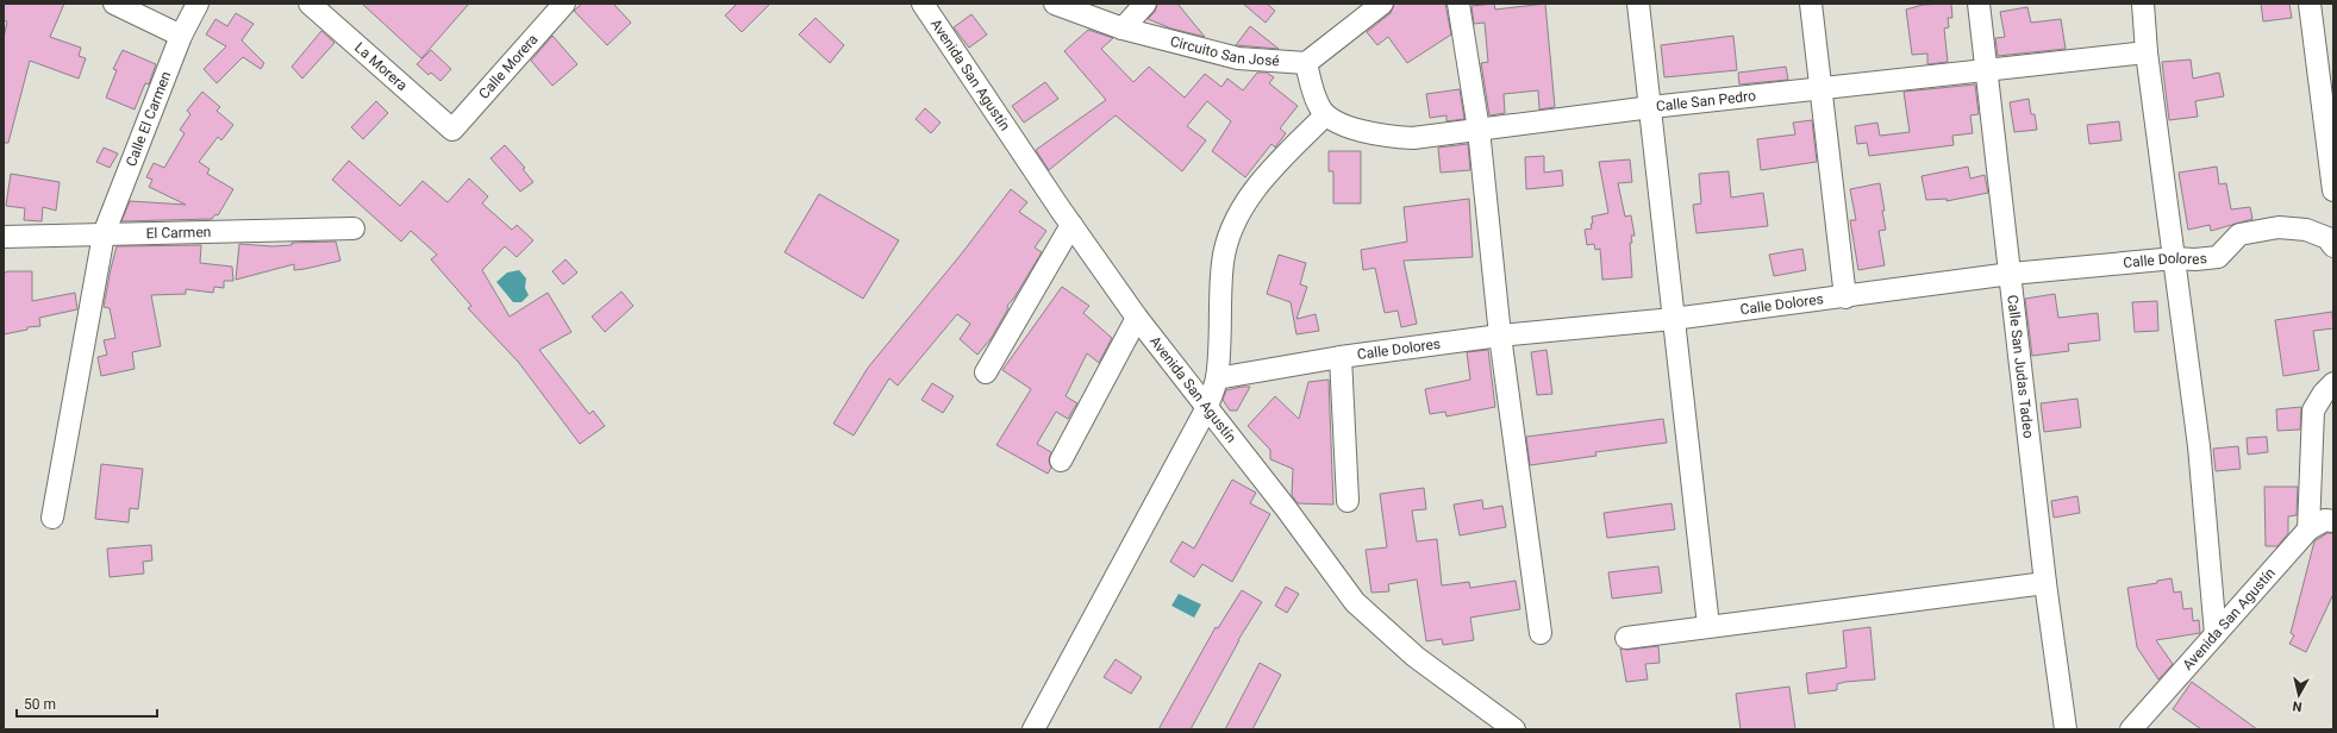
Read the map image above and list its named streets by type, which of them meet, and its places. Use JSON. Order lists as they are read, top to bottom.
{
  "streets": {
    "street": [
      "Circuito San José",
      "La Morera",
      "Calle Morera",
      "Avenida San Agustín",
      "Calle San Pedro",
      "Calle El Carmen",
      "El Carmen",
      "Calle Dolores",
      "Calle San Judas Tadeo"
    ]
  },
  "crossings": [
    ["La Morera", "Calle Morera"],
    ["Calle San Pedro", "Calle San Judas Tadeo"],
    ["Calle El Carmen", "El Carmen"],
    ["Calle Dolores", "Calle San Judas Tadeo"]
  ],
  "scale_bar": "50 m",
  "north": "bottom"
}
